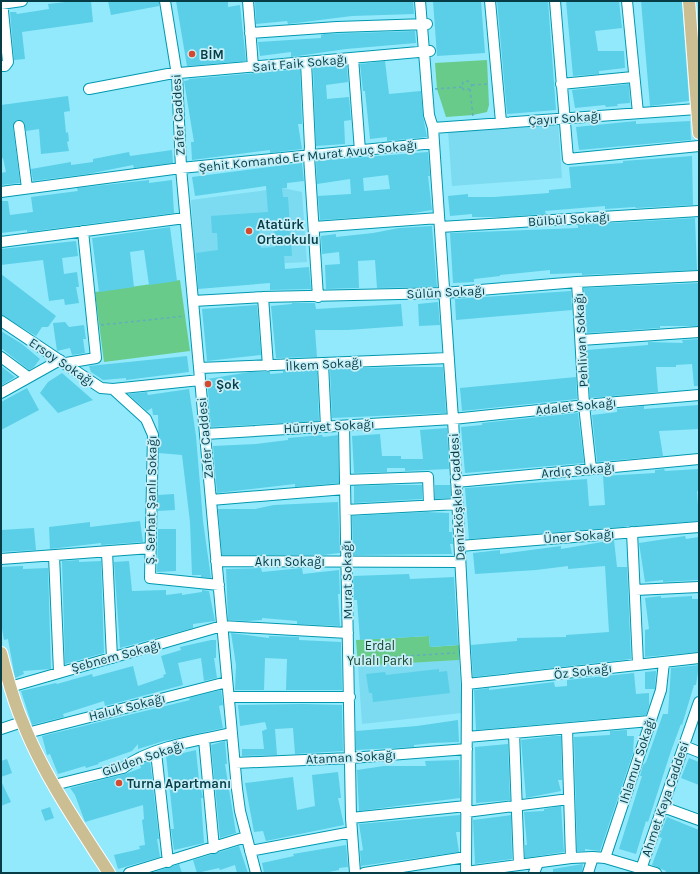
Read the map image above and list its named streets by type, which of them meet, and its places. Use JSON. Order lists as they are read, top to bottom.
{
  "streets": {
    "street": [
      "Sait Faik Sokağı",
      "Zafer Caddesi",
      "Çayır Sokağı",
      "Şehit Komando Er Murat Avuç Sokağı",
      "Bülbül Sokağı",
      "Sülün Sokağı",
      "Pehlivan Sokağı",
      "Ersoy Sokağı",
      "İlkem Sokağı",
      "Adalet Sokağı",
      "Hürriyet Sokağı",
      "Ardıç Sokağı",
      "Denizköşkler Caddesi",
      "Ş. Serhat Şanlı Sokağı",
      "Üner Sokağı",
      "Akın Sokağı",
      "Murat Sokağı",
      "Şebnem Sokağı",
      "Öz Sokağı",
      "Haluk Sokağı",
      "Ataman Sokağı",
      "Gülden Sokağı",
      "Ihlamur Sokağı",
      "Ahmet Kaya Caddesi"
    ]
  },
  "crossings": [
    ["Sait Faik Sokağı", "Zafer Caddesi"],
    ["Sait Faik Sokağı", "Denizköşkler Caddesi"],
    ["Zafer Caddesi", "Şehit Komando Er Murat Avuç Sokağı"],
    ["Zafer Caddesi", "Sülün Sokağı"],
    ["Zafer Caddesi", "Ersoy Sokağı"],
    ["Zafer Caddesi", "İlkem Sokağı"],
    ["Zafer Caddesi", "Hürriyet Sokağı"],
    ["Zafer Caddesi", "Ş. Serhat Şanlı Sokağı"],
    ["Zafer Caddesi", "Akın Sokağı"],
    ["Zafer Caddesi", "Şebnem Sokağı"],
    ["Zafer Caddesi", "Haluk Sokağı"],
    ["Zafer Caddesi", "Ataman Sokağı"],
    ["Zafer Caddesi", "Gülden Sokağı"],
    ["Çayır Sokağı", "Denizköşkler Caddesi"],
    ["Şehit Komando Er Murat Avuç Sokağı", "Denizköşkler Caddesi"],
    ["Bülbül Sokağı", "Denizköşkler Caddesi"],
    ["Sülün Sokağı", "Pehlivan Sokağı"],
    ["Sülün Sokağı", "Denizköşkler Caddesi"],
    ["Pehlivan Sokağı", "Adalet Sokağı"],
    ["Pehlivan Sokağı", "Ardıç Sokağı"],
    ["Ersoy Sokağı", "Ş. Serhat Şanlı Sokağı"],
    ["İlkem Sokağı", "Denizköşkler Caddesi"],
    ["Adalet Sokağı", "Hürriyet Sokağı"],
    ["Adalet Sokağı", "Denizköşkler Caddesi"],
    ["Hürriyet Sokağı", "Denizköşkler Caddesi"],
    ["Hürriyet Sokağı", "Murat Sokağı"],
    ["Ardıç Sokağı", "Denizköşkler Caddesi"],
    ["Denizköşkler Caddesi", "Üner Sokağı"],
    ["Denizköşkler Caddesi", "Akın Sokağı"],
    ["Denizköşkler Caddesi", "Öz Sokağı"],
    ["Denizköşkler Caddesi", "Ataman Sokağı"],
    ["Akın Sokağı", "Murat Sokağı"],
    ["Murat Sokağı", "Şebnem Sokağı"],
    ["Murat Sokağı", "Ataman Sokağı"],
    ["Öz Sokağı", "Ihlamur Sokağı"]
  ],
  "parks": ["Erdal Yulalı Parkı"],
  "places": [
    "BİM",
    "Atatürk Ortaokulu",
    "Şok",
    "Turna Apartmanı"
  ]
}
